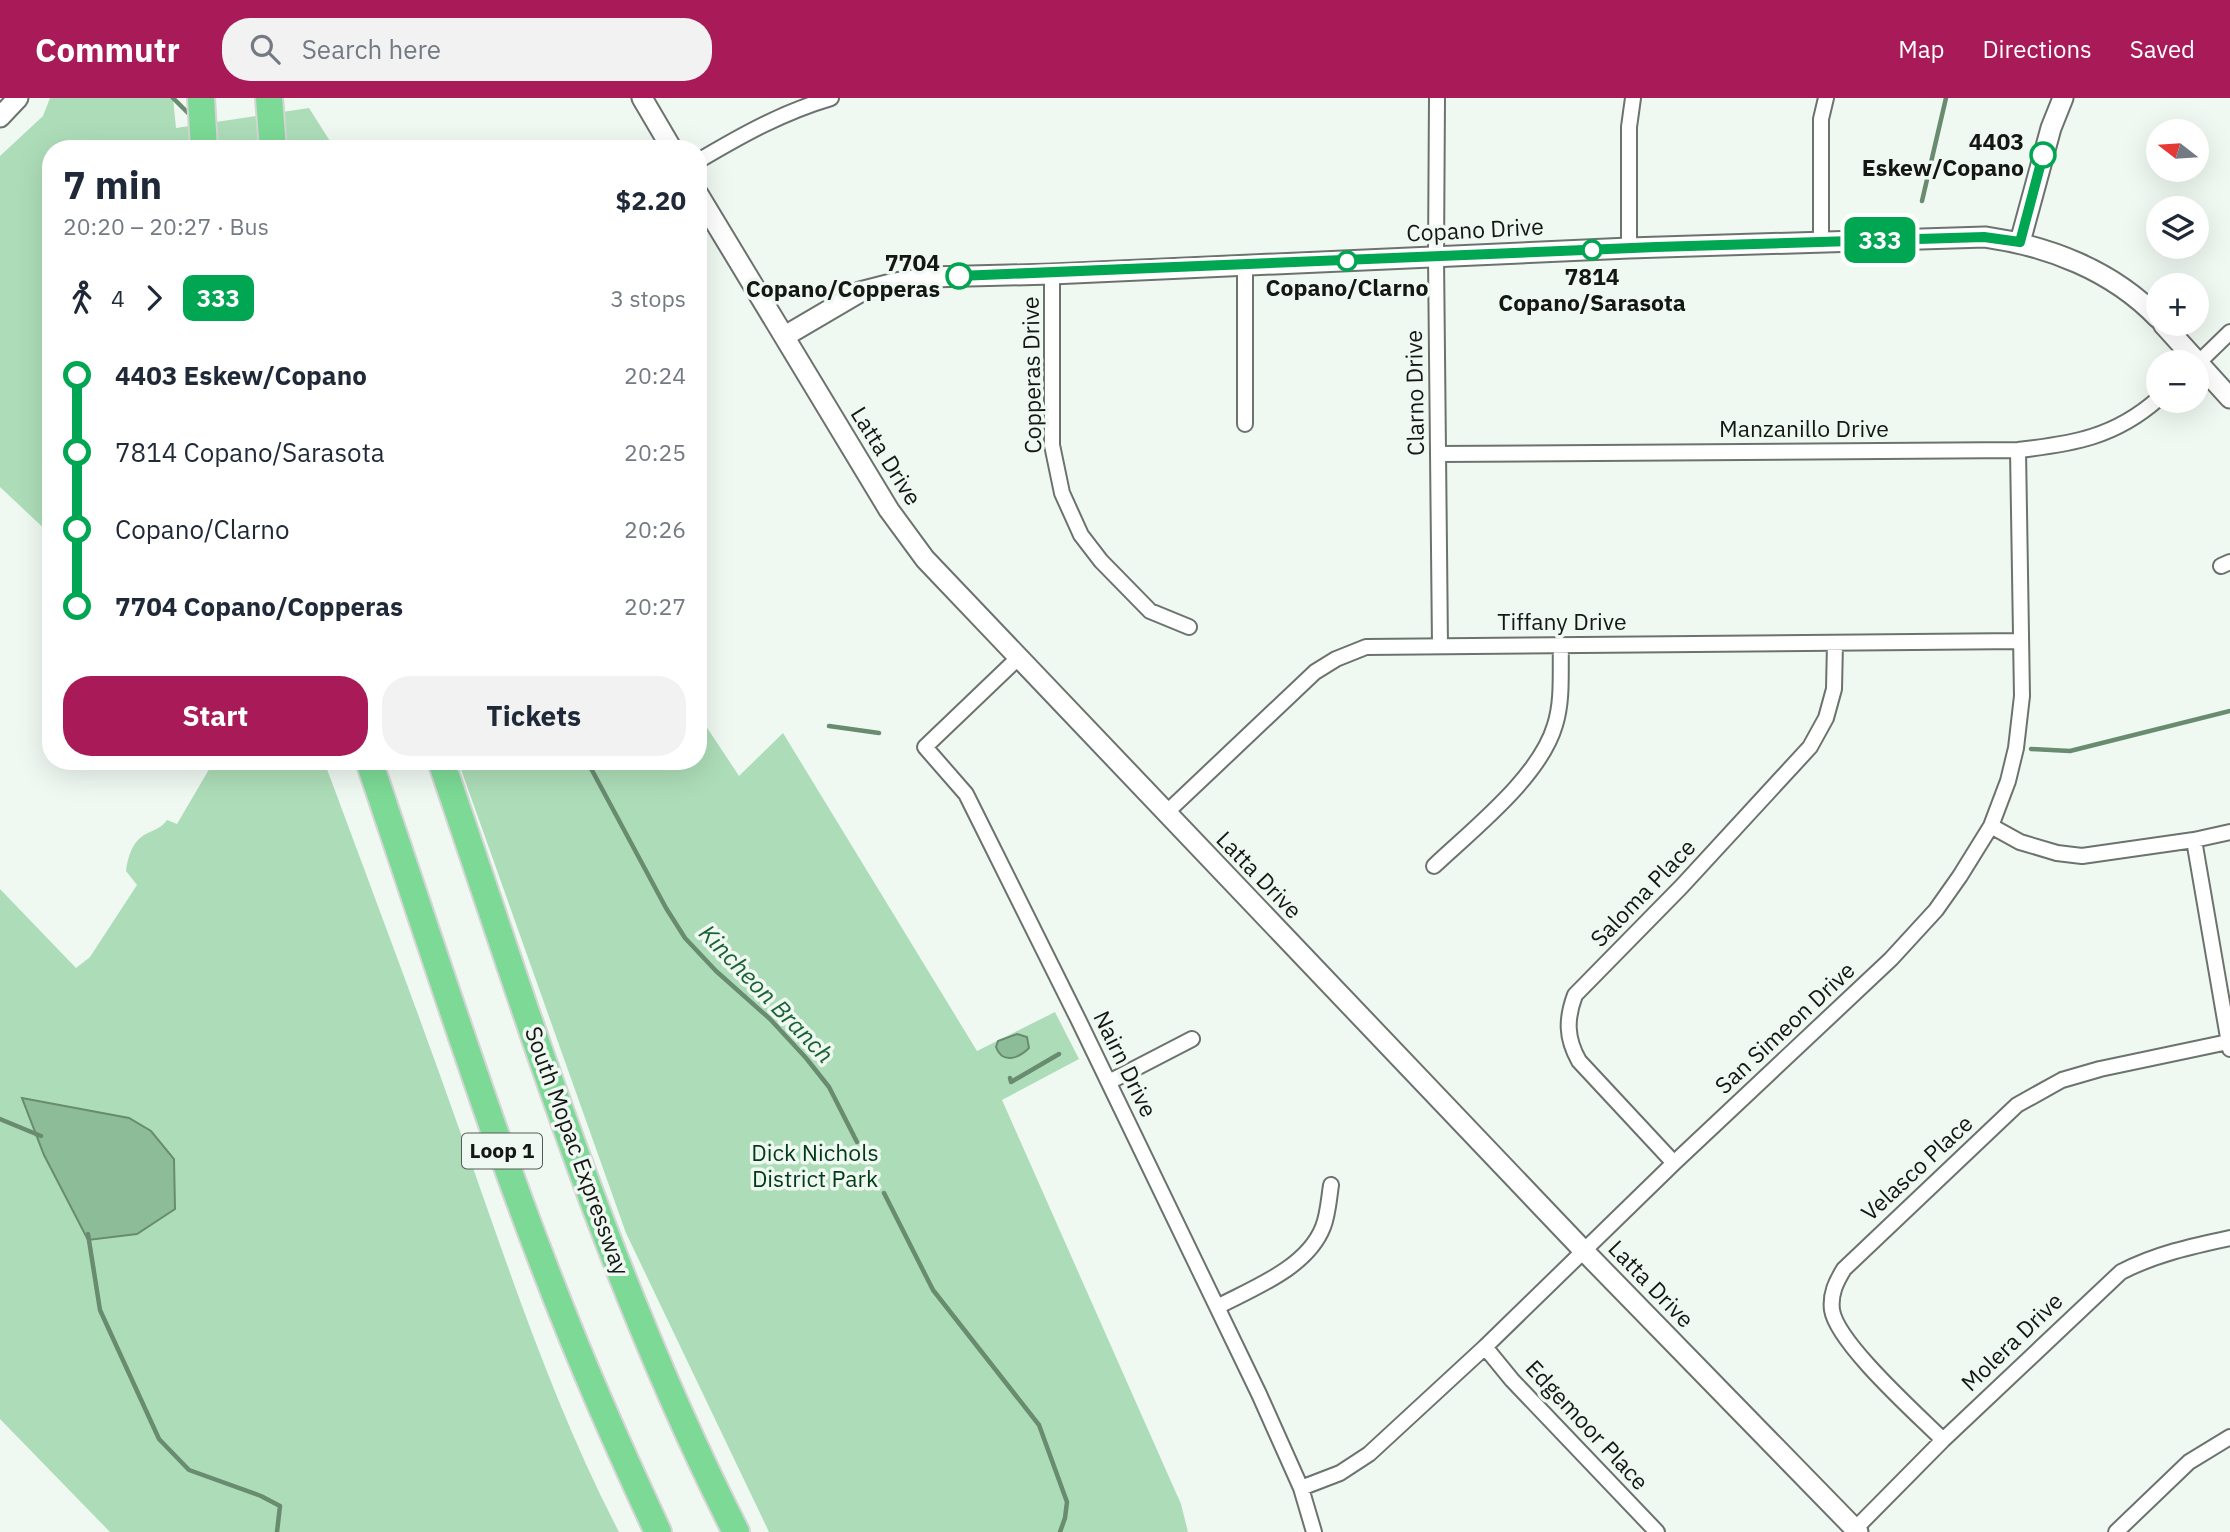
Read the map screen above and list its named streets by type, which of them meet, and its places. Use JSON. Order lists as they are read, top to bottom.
{
  "streets": {
    "highway": ["Loop 1", "South Mopac Expressway"],
    "street": [
      "Copano Drive",
      "Copperas Drive",
      "Clarno Drive",
      "Manzanillo Drive",
      "Latta Drive",
      "Tiffany Drive",
      "Saloma Place",
      "San Simeon Drive",
      "Nairn Drive",
      "Velasco Place",
      "Molera Drive",
      "Edgemoor Place"
    ]
  },
  "crossings": [
    ["Copano Drive", "Copperas Drive"],
    ["Copano Drive", "Clarno Drive"],
    ["Copano Drive", "Latta Drive"],
    ["Clarno Drive", "Manzanillo Drive"],
    ["Clarno Drive", "Tiffany Drive"],
    ["Manzanillo Drive", "San Simeon Drive"],
    ["Latta Drive", "Tiffany Drive"],
    ["Latta Drive", "San Simeon Drive"],
    ["Latta Drive", "Nairn Drive"],
    ["Latta Drive", "Molera Drive"],
    ["Tiffany Drive", "Saloma Place"],
    ["Tiffany Drive", "San Simeon Drive"],
    ["Saloma Place", "San Simeon Drive"],
    ["San Simeon Drive", "Nairn Drive"],
    ["San Simeon Drive", "Edgemoor Place"],
    ["Velasco Place", "Molera Drive"]
  ],
  "water": ["Kincheon Branch"],
  "parks": ["Dick Nichols District Park"],
  "places": [
    "4403 Eskew/Copano",
    "7814 Copano/Sarasota",
    "Copano/Clarno",
    "7704 Copano/Copperas"
  ],
  "lines": ["bus line 333"],
  "north": "left",
  "page": {
    "header": "Commutr",
    "search": "Search here",
    "nav": ["Map", "Directions", "Saved"],
    "on_map": "333",
    "map_buttons": ["+", "−"],
    "heading": ["7 min", "20:20 – 20:27 · Bus", "$2.20"],
    "legs": ["4", "333", "3 stops"],
    "list": [
      {
        "name": "4403 Eskew/Copano",
        "value": "20:24"
      },
      {
        "name": "7814 Copano/Sarasota",
        "value": "20:25"
      },
      {
        "name": "Copano/Clarno",
        "value": "20:26"
      },
      {
        "name": "7704 Copano/Copperas",
        "value": "20:27"
      }
    ],
    "buttons": ["Start", "Tickets"]
  }
}
